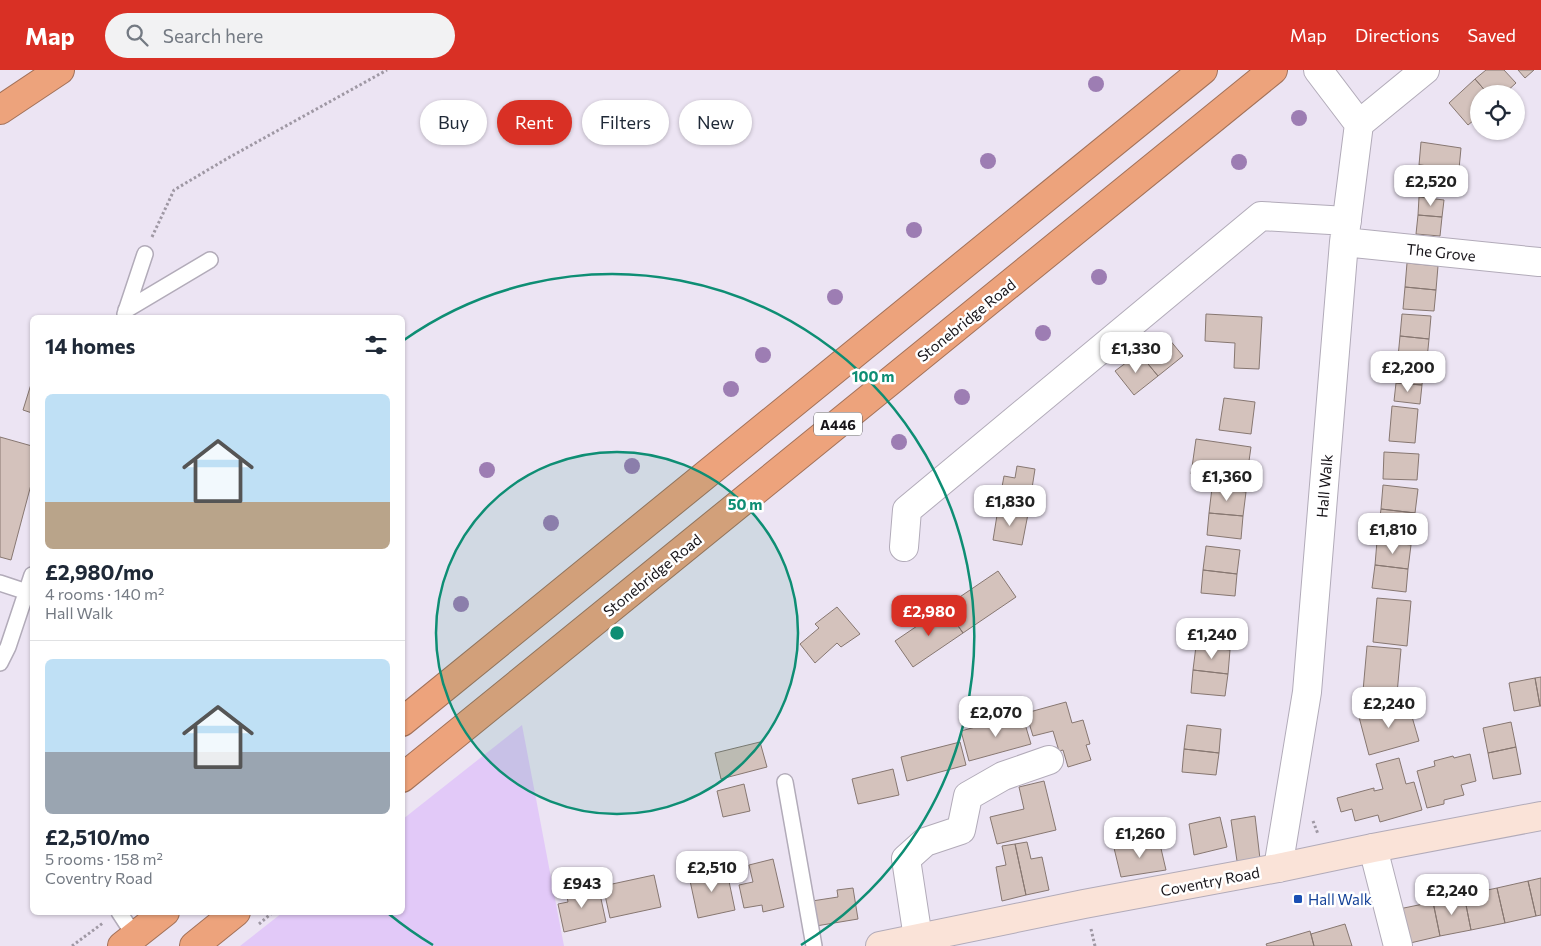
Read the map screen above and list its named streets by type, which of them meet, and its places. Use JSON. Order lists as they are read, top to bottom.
{
  "streets": {
    "highway": ["Stonebridge Road", "A446"],
    "main road": ["Coventry Road"],
    "street": ["The Grove", "Hall Walk"]
  },
  "crossings": [
    ["The Grove", "Hall Walk"],
    ["Hall Walk", "Coventry Road"]
  ],
  "places": {
    "transit": ["Hall Walk"]
  },
  "page": {
    "header": "Map",
    "search": "Search here",
    "nav": ["Map", "Directions", "Saved"],
    "chip": [
      "Buy",
      "Rent",
      "Filters",
      "New"
    ],
    "price": [
      "£2,520",
      "£1,330",
      "£2,200",
      "£1,360",
      "£1,830",
      "£1,810",
      "£2,980",
      "£1,240",
      "£2,240",
      "£2,070",
      "£1,260",
      "£2,510",
      "£943",
      "£2,240"
    ],
    "heading": "14 homes",
    "list": [
      {
        "name": "£2,980/mo",
        "note": "4 rooms · 140 m² · Hall Walk"
      },
      {
        "name": "£2,510/mo",
        "note": "5 rooms · 158 m² · Coventry Road"
      }
    ]
  },
  "rings": ["100 m", "50 m"]
}
